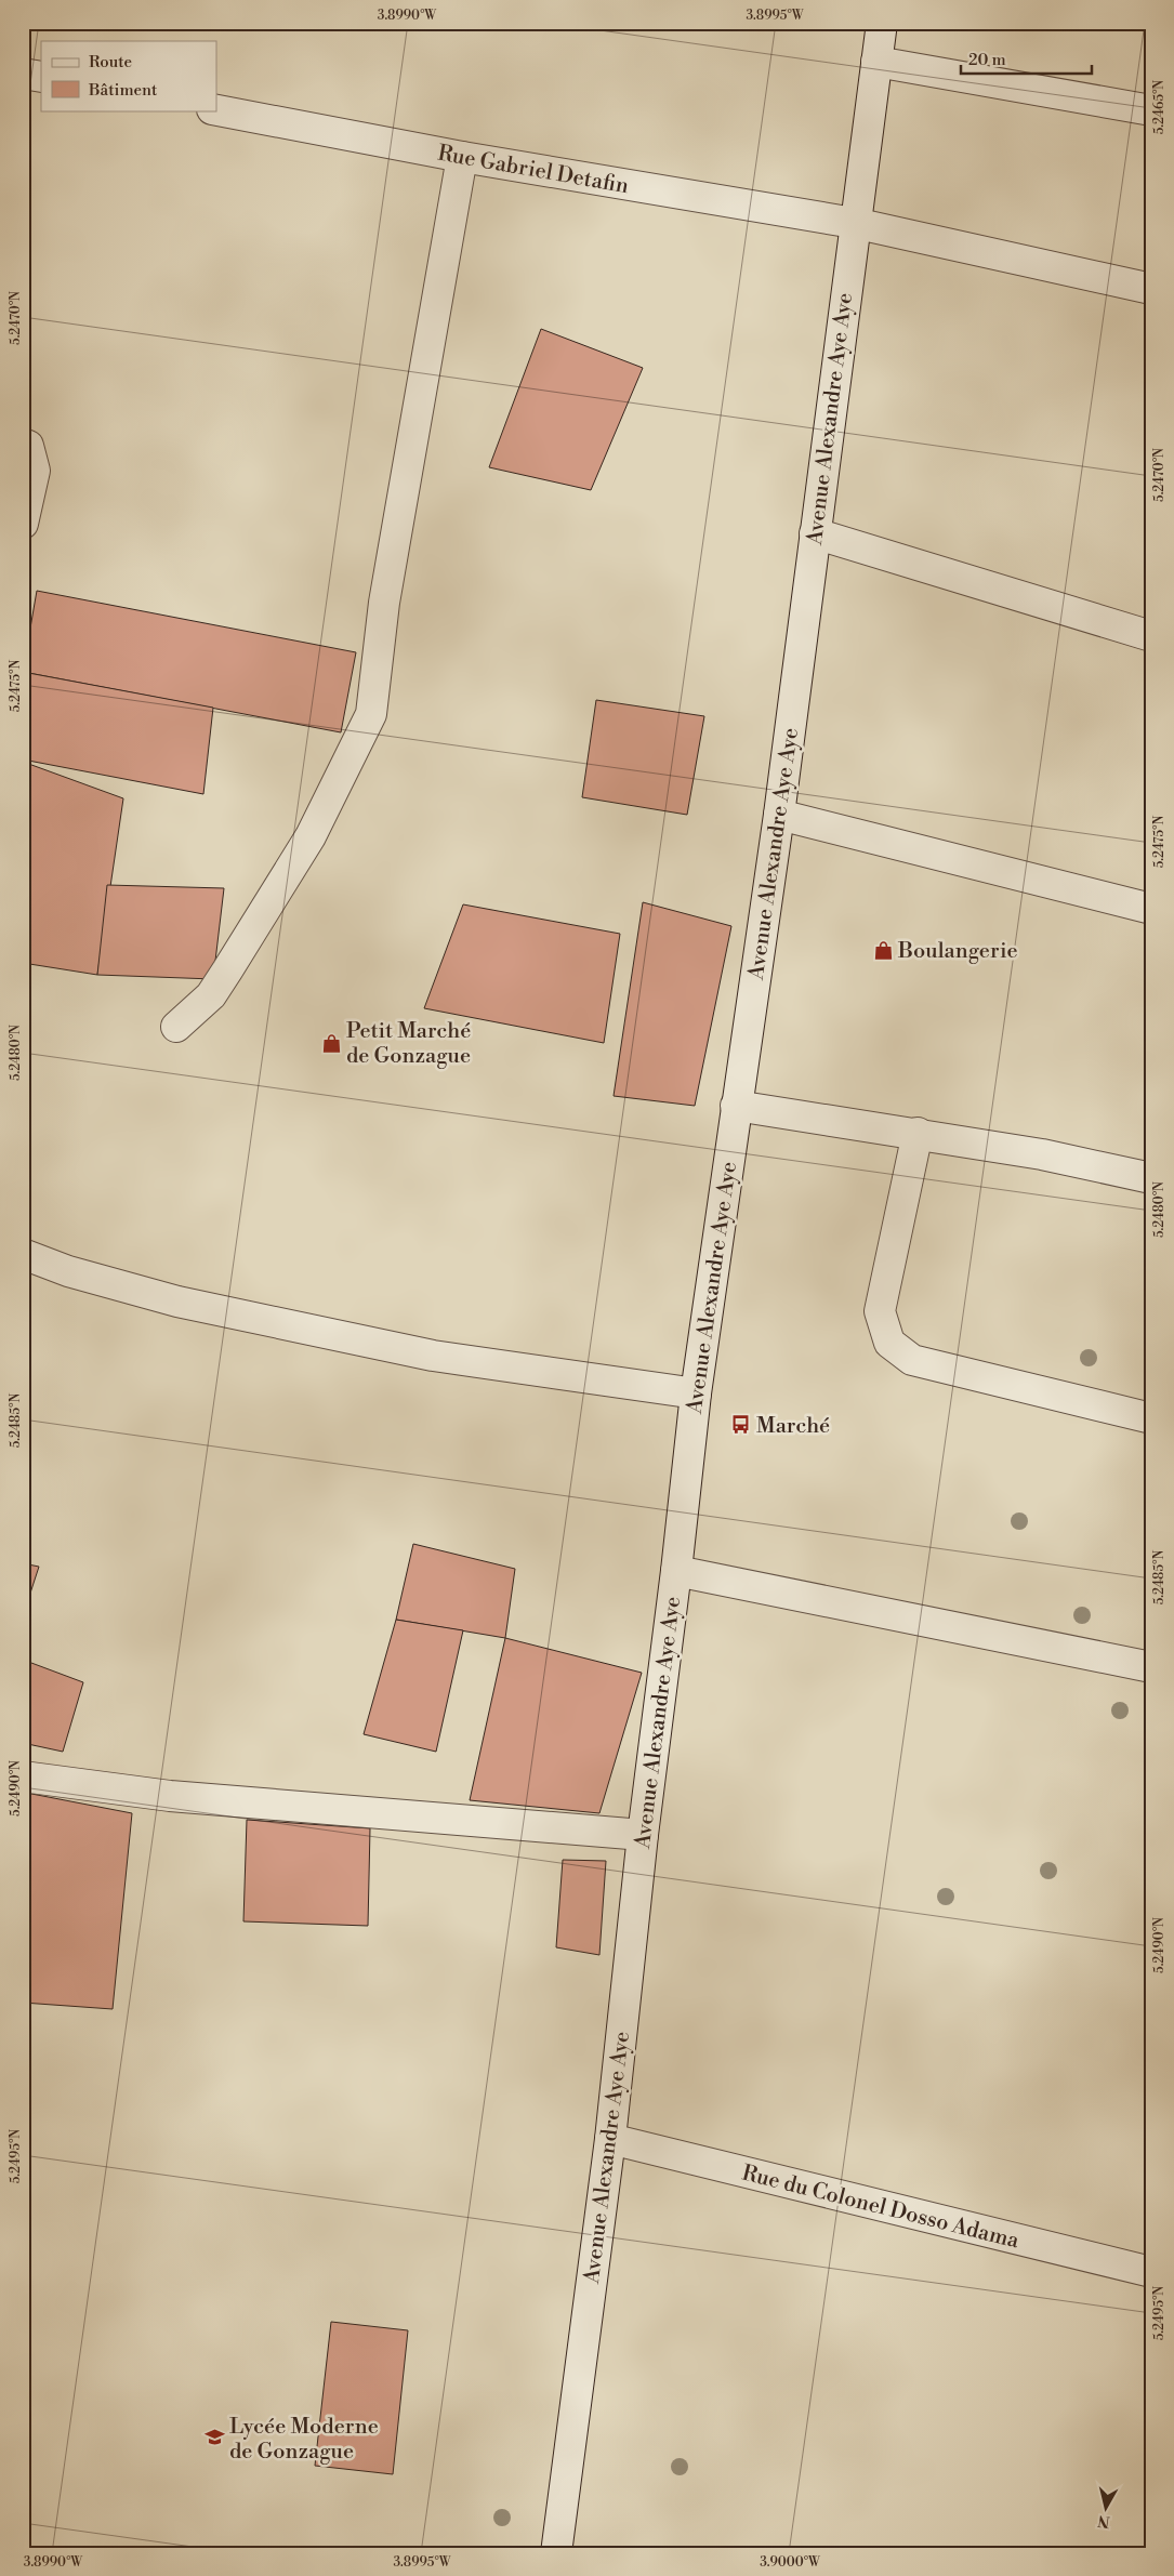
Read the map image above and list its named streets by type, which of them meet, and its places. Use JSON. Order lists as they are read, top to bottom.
{
  "streets": {
    "street": ["Rue Gabriel Detafin", "Avenue Alexandre Aye Aye", "Rue du Colonel Dosso Adama"]
  },
  "crossings": [
    ["Rue Gabriel Detafin", "Avenue Alexandre Aye Aye"],
    ["Avenue Alexandre Aye Aye", "Rue du Colonel Dosso Adama"]
  ],
  "places": {
    "shop": ["Boulangerie", "Petit Marché de Gonzague"],
    "bus stop": ["Marché"],
    "school or university": ["Lycée Moderne de Gonzague"]
  },
  "legend": ["Route", "Bâtiment"],
  "scale_bar": "20 m",
  "north": "bottom",
  "coordinates": [
    "3.8990°W",
    "3.8995°W",
    "5.2465°N",
    "5.2470°N",
    "5.2475°N",
    "5.2480°N",
    "5.2485°N",
    "5.2490°N",
    "5.2495°N",
    "3.9000°W"
  ]
}
